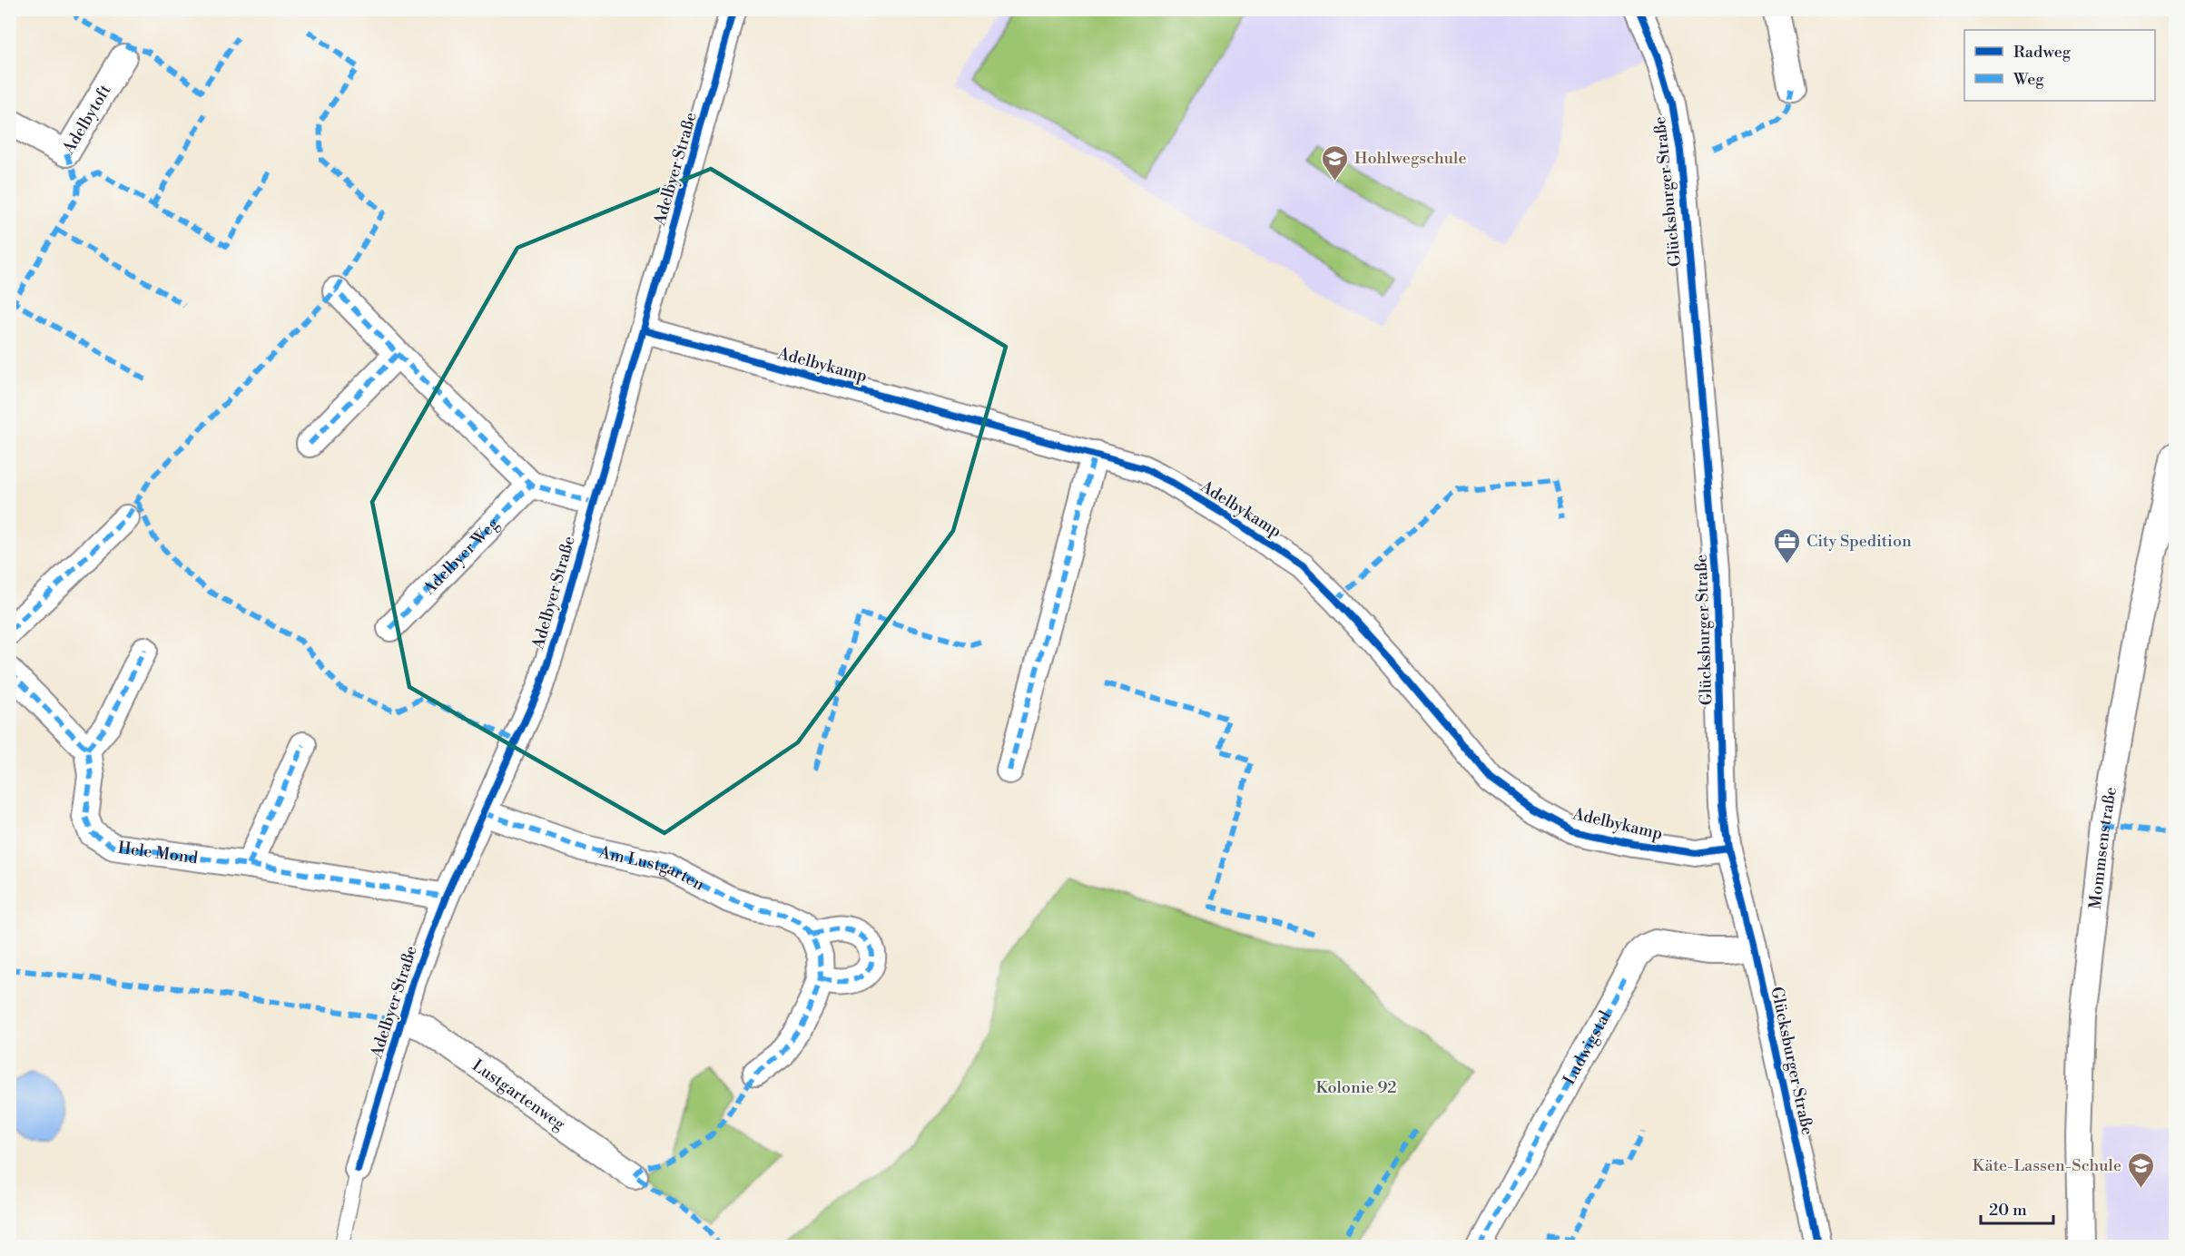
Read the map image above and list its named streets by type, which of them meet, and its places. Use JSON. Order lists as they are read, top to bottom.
{
  "streets": {
    "street": [
      "Adelbytoft",
      "Adelbyer Straße",
      "Glücksburger Straße",
      "Adelbykamp",
      "Adelbyer Weg",
      "Mommsenstraße",
      "Hele Mond",
      "Am Lustgarten",
      "Ludwigstal",
      "Lustgartenweg"
    ]
  },
  "crossings": [
    ["Adelbyer Straße", "Adelbykamp"],
    ["Adelbyer Straße", "Hele Mond"],
    ["Adelbyer Straße", "Am Lustgarten"],
    ["Adelbyer Straße", "Lustgartenweg"],
    ["Glücksburger Straße", "Adelbykamp"],
    ["Glücksburger Straße", "Ludwigstal"]
  ],
  "parks": ["Kolonie 92"],
  "places": {
    "school or university": ["Hohlwegschule", "Käte-Lassen-Schule"],
    "office": ["City Spedition"]
  },
  "legend": ["Radweg", "Weg"],
  "scale_bar": "20 m"
}
